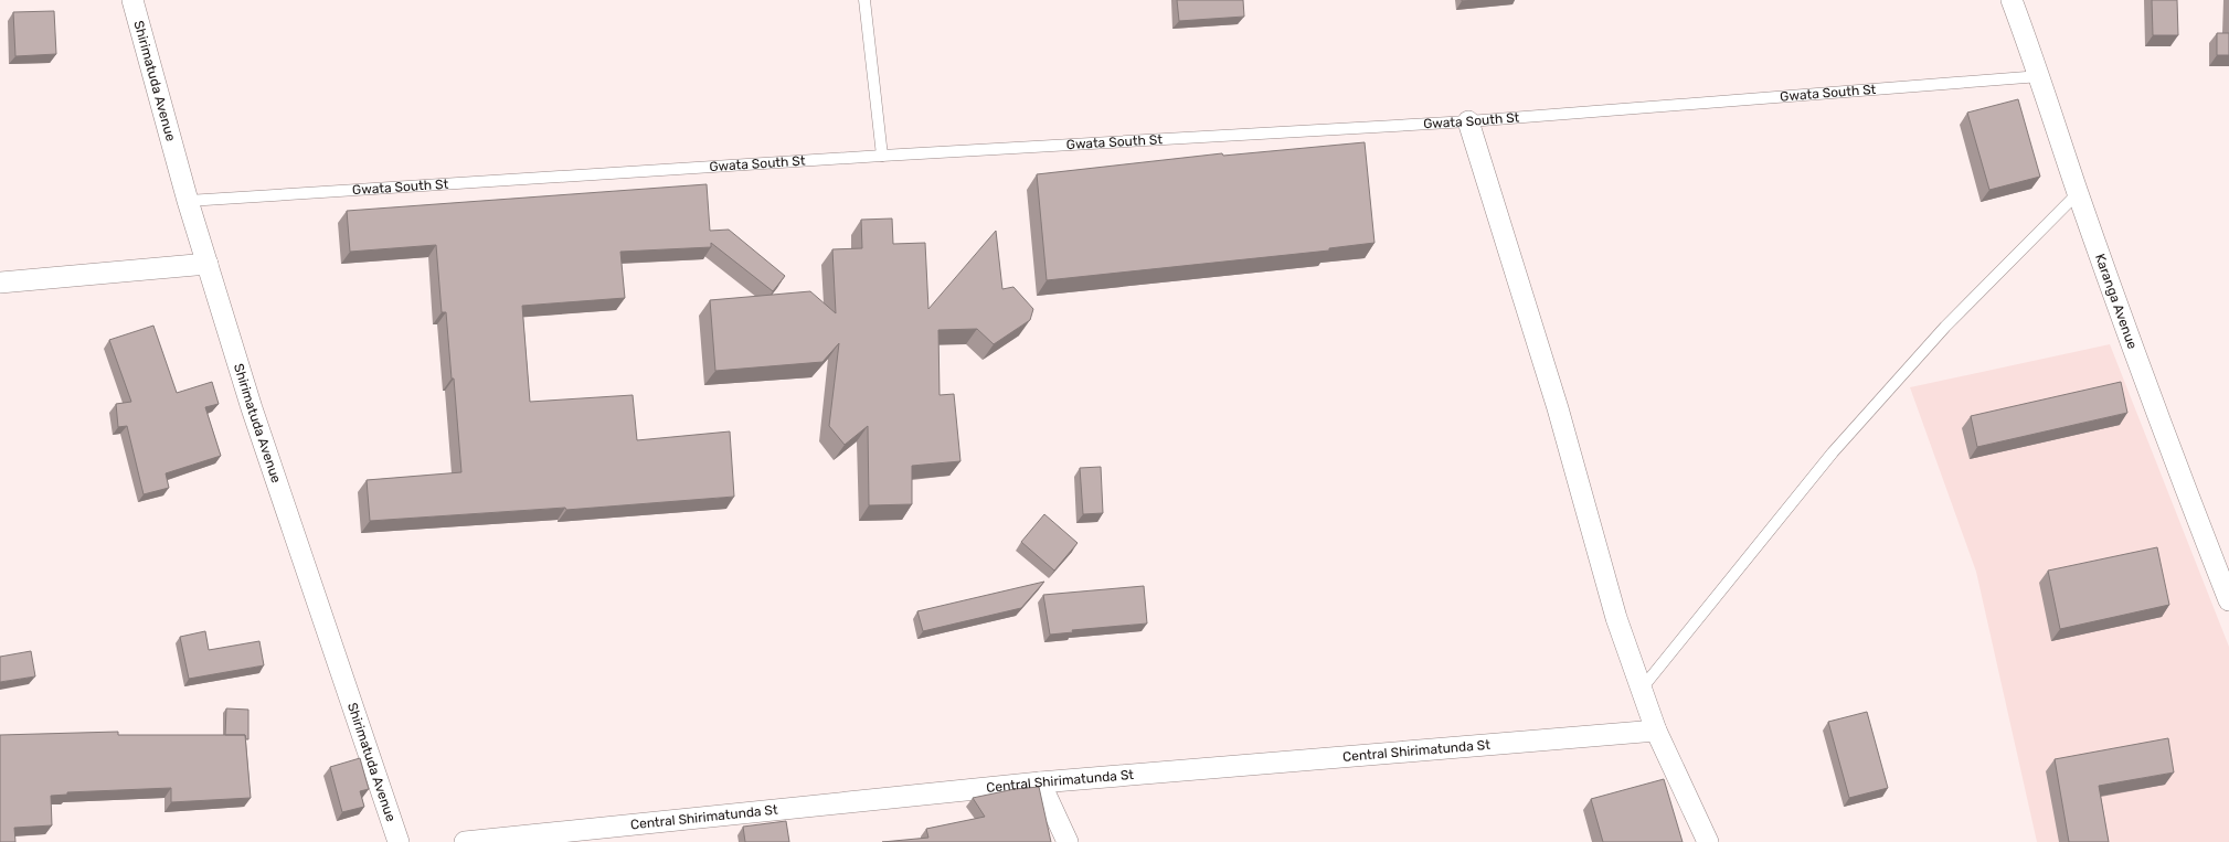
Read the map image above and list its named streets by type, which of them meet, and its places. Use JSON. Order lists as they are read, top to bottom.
{
  "streets": {
    "street": ["Shirimatuda Avenue", "Karanga Avenue", "Central Shirimatunda St"],
    "lane": ["Gwata South St"]
  },
  "crossings": [
    ["Shirimatuda Avenue", "Gwata South St"],
    ["Gwata South St", "Karanga Avenue"]
  ]
}
